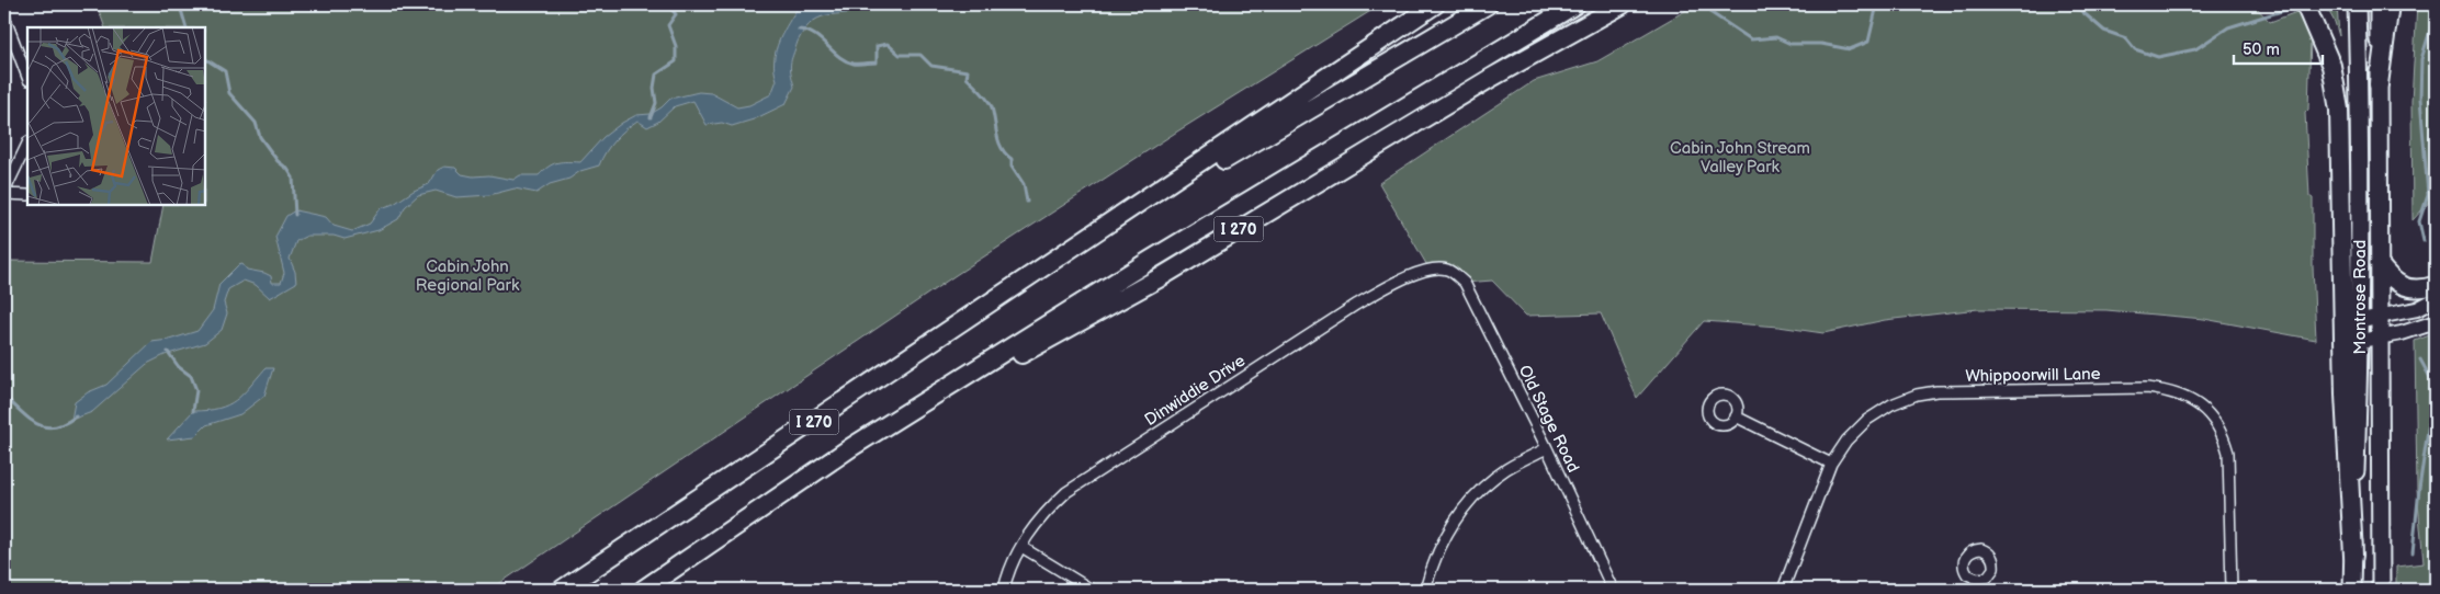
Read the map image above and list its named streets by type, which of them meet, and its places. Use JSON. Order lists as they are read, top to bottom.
{
  "streets": {
    "highway": ["I 270"],
    "main road": ["Montrose Road"],
    "street": ["Whippoorwill Lane", "Dinwiddie Drive", "Old Stage Road"]
  },
  "crossings": [
    ["Dinwiddie Drive", "Old Stage Road"]
  ],
  "parks": ["Cabin John Stream Valley Park", "Cabin John Regional Park"],
  "scale_bar": "50 m"
}
